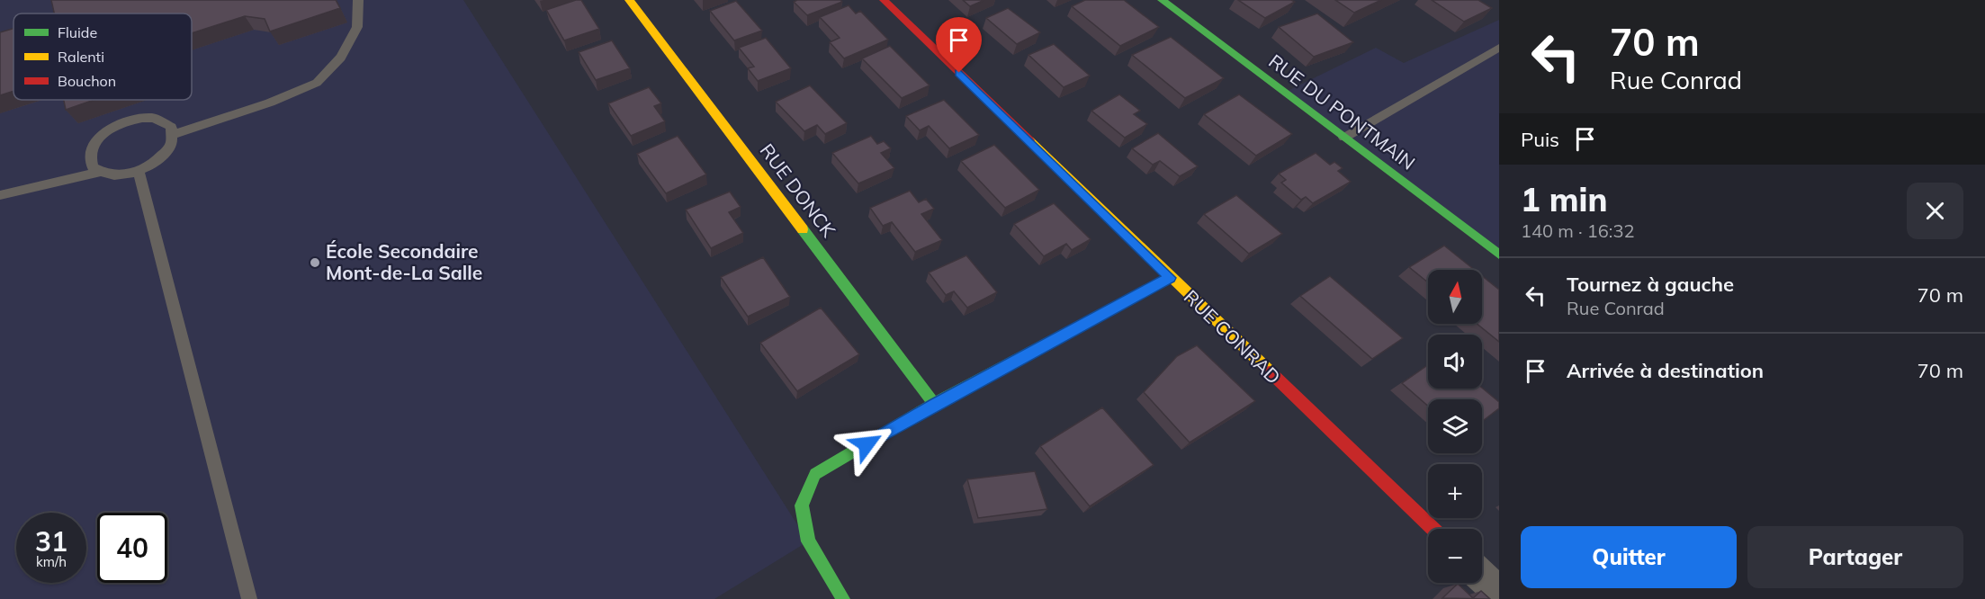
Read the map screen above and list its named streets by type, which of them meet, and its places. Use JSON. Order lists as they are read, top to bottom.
{
  "streets": {
    "street": ["RUE DU PONTMAIN", "RUE DONCK", "RUE CONRAD"]
  },
  "places": ["École Secondaire Mont-de-La Salle"],
  "legend": ["Fluide", "Ralenti", "Bouchon"],
  "north": "top",
  "page": {
    "turn": ["70 m", "Rue Conrad"],
    "then": "Puis",
    "heading": ["1 min", "140 m · 16:32"],
    "list": [
      {
        "name": "Tournez à gauche",
        "note": "Rue Conrad",
        "value": "70 m"
      },
      {
        "name": "Arrivée à destination",
        "value": "70 m"
      }
    ],
    "map_buttons": ["+", "−"],
    "speed": "31 km/h",
    "limit": "40",
    "buttons": ["Quitter", "Partager"]
  }
}
